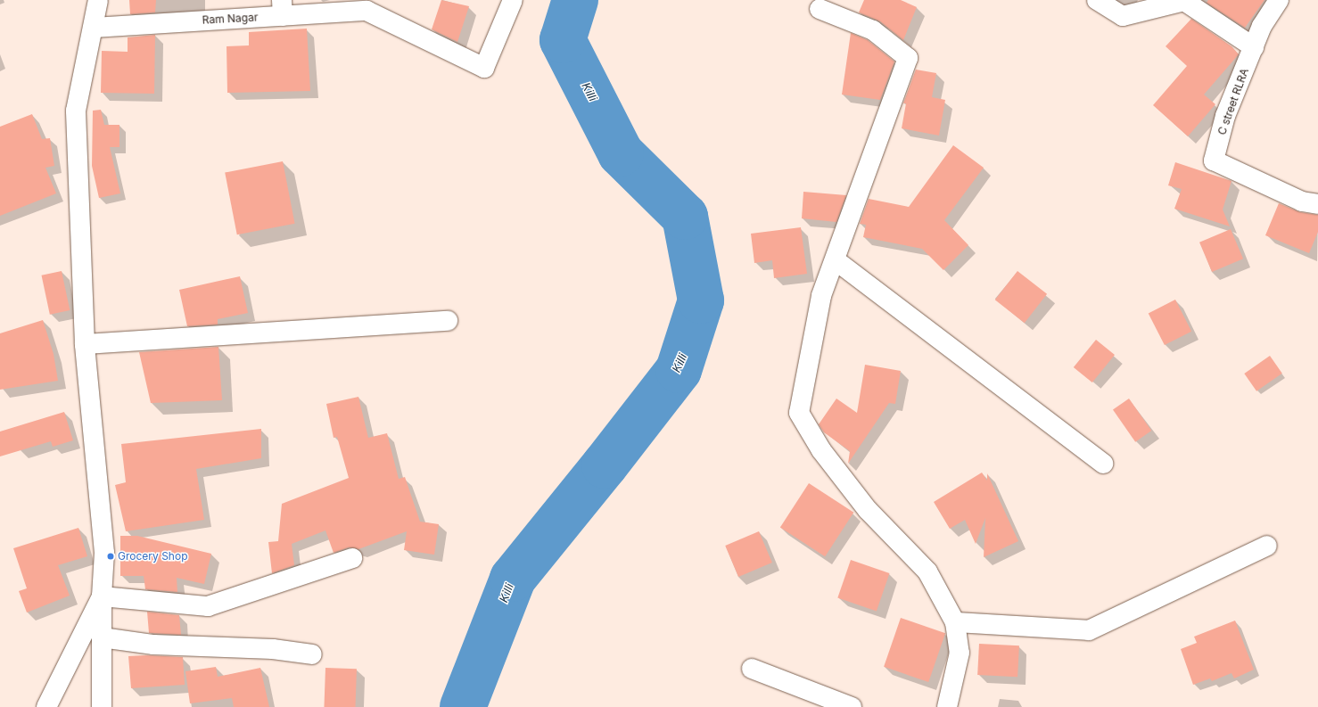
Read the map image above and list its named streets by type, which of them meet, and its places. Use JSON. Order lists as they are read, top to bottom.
{
  "streets": {
    "street": ["Ram Nagar", "C street RLRA"]
  },
  "water": ["Killi"],
  "places": ["Grocery Shop"]
}
